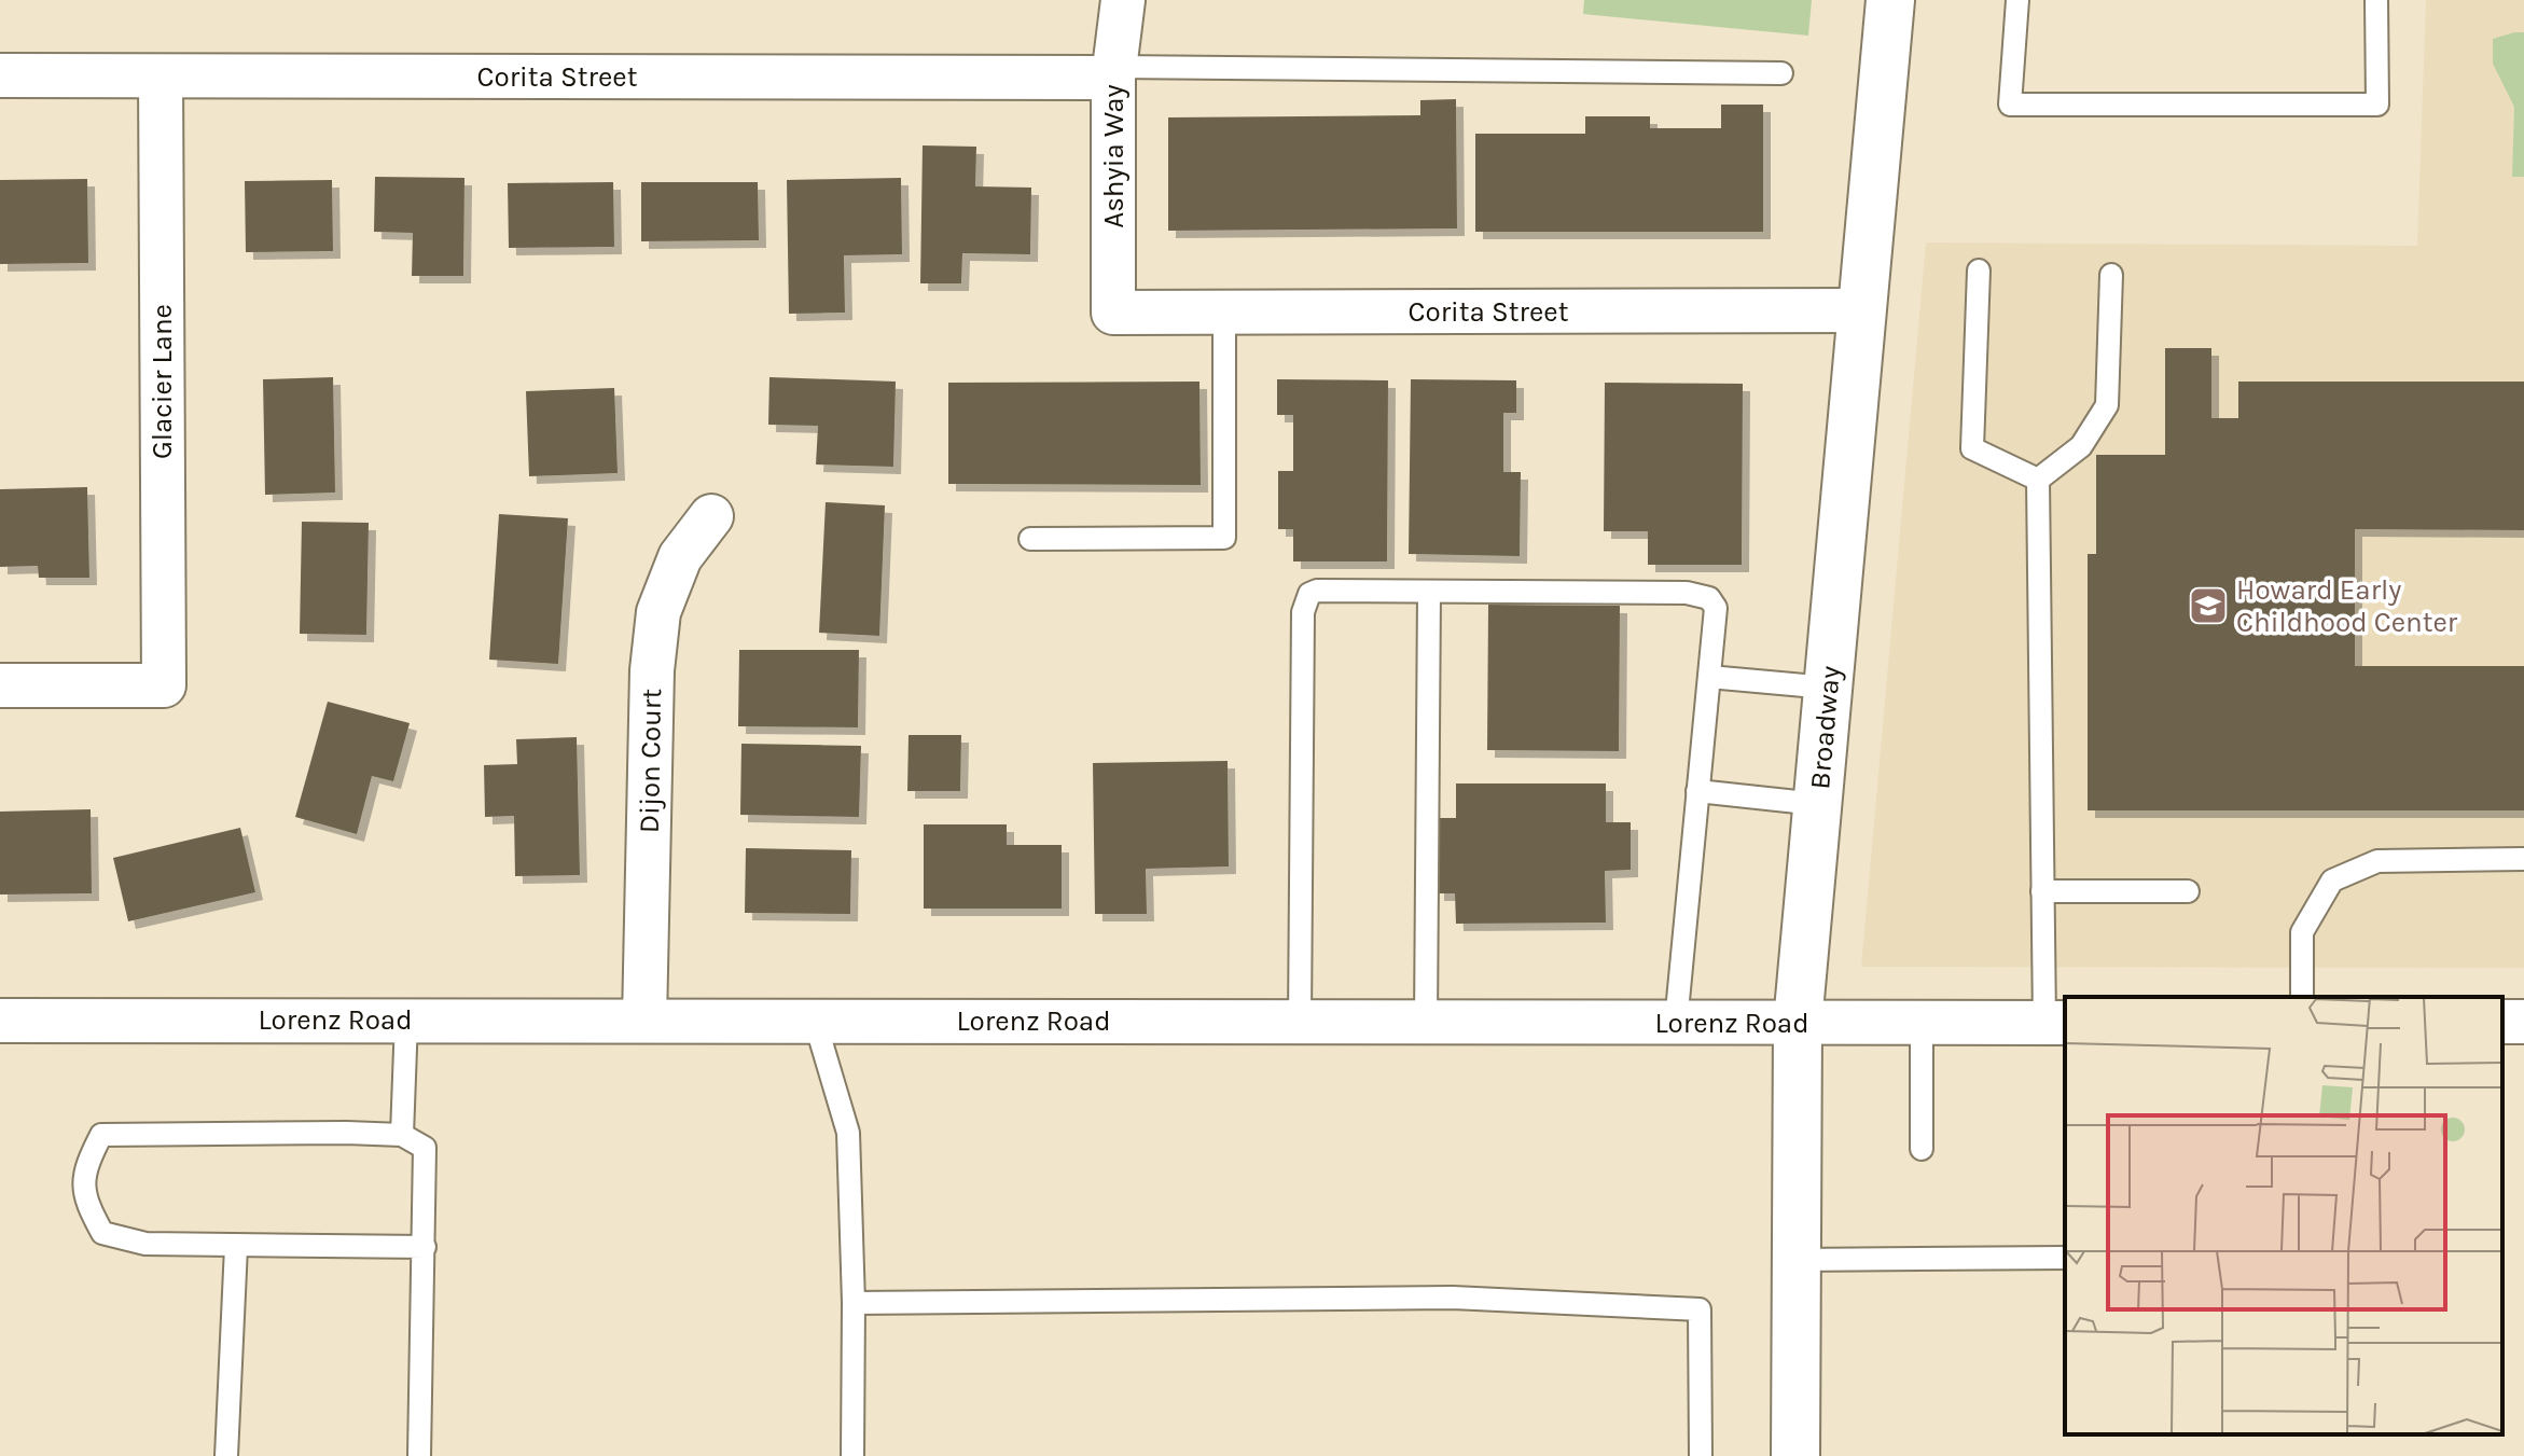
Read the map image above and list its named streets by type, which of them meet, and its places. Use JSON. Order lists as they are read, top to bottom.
{
  "streets": {
    "main road": ["Broadway"],
    "street": [
      "Corita Street",
      "Ashyia Way",
      "Glacier Lane",
      "Dijon Court",
      "Lorenz Road"
    ]
  },
  "crossings": [
    ["Corita Street", "Ashyia Way"],
    ["Corita Street", "Glacier Lane"],
    ["Corita Street", "Broadway"],
    ["Broadway", "Lorenz Road"],
    ["Dijon Court", "Lorenz Road"]
  ],
  "places": {
    "school or university": ["Howard Early Childhood Center"]
  }
}
